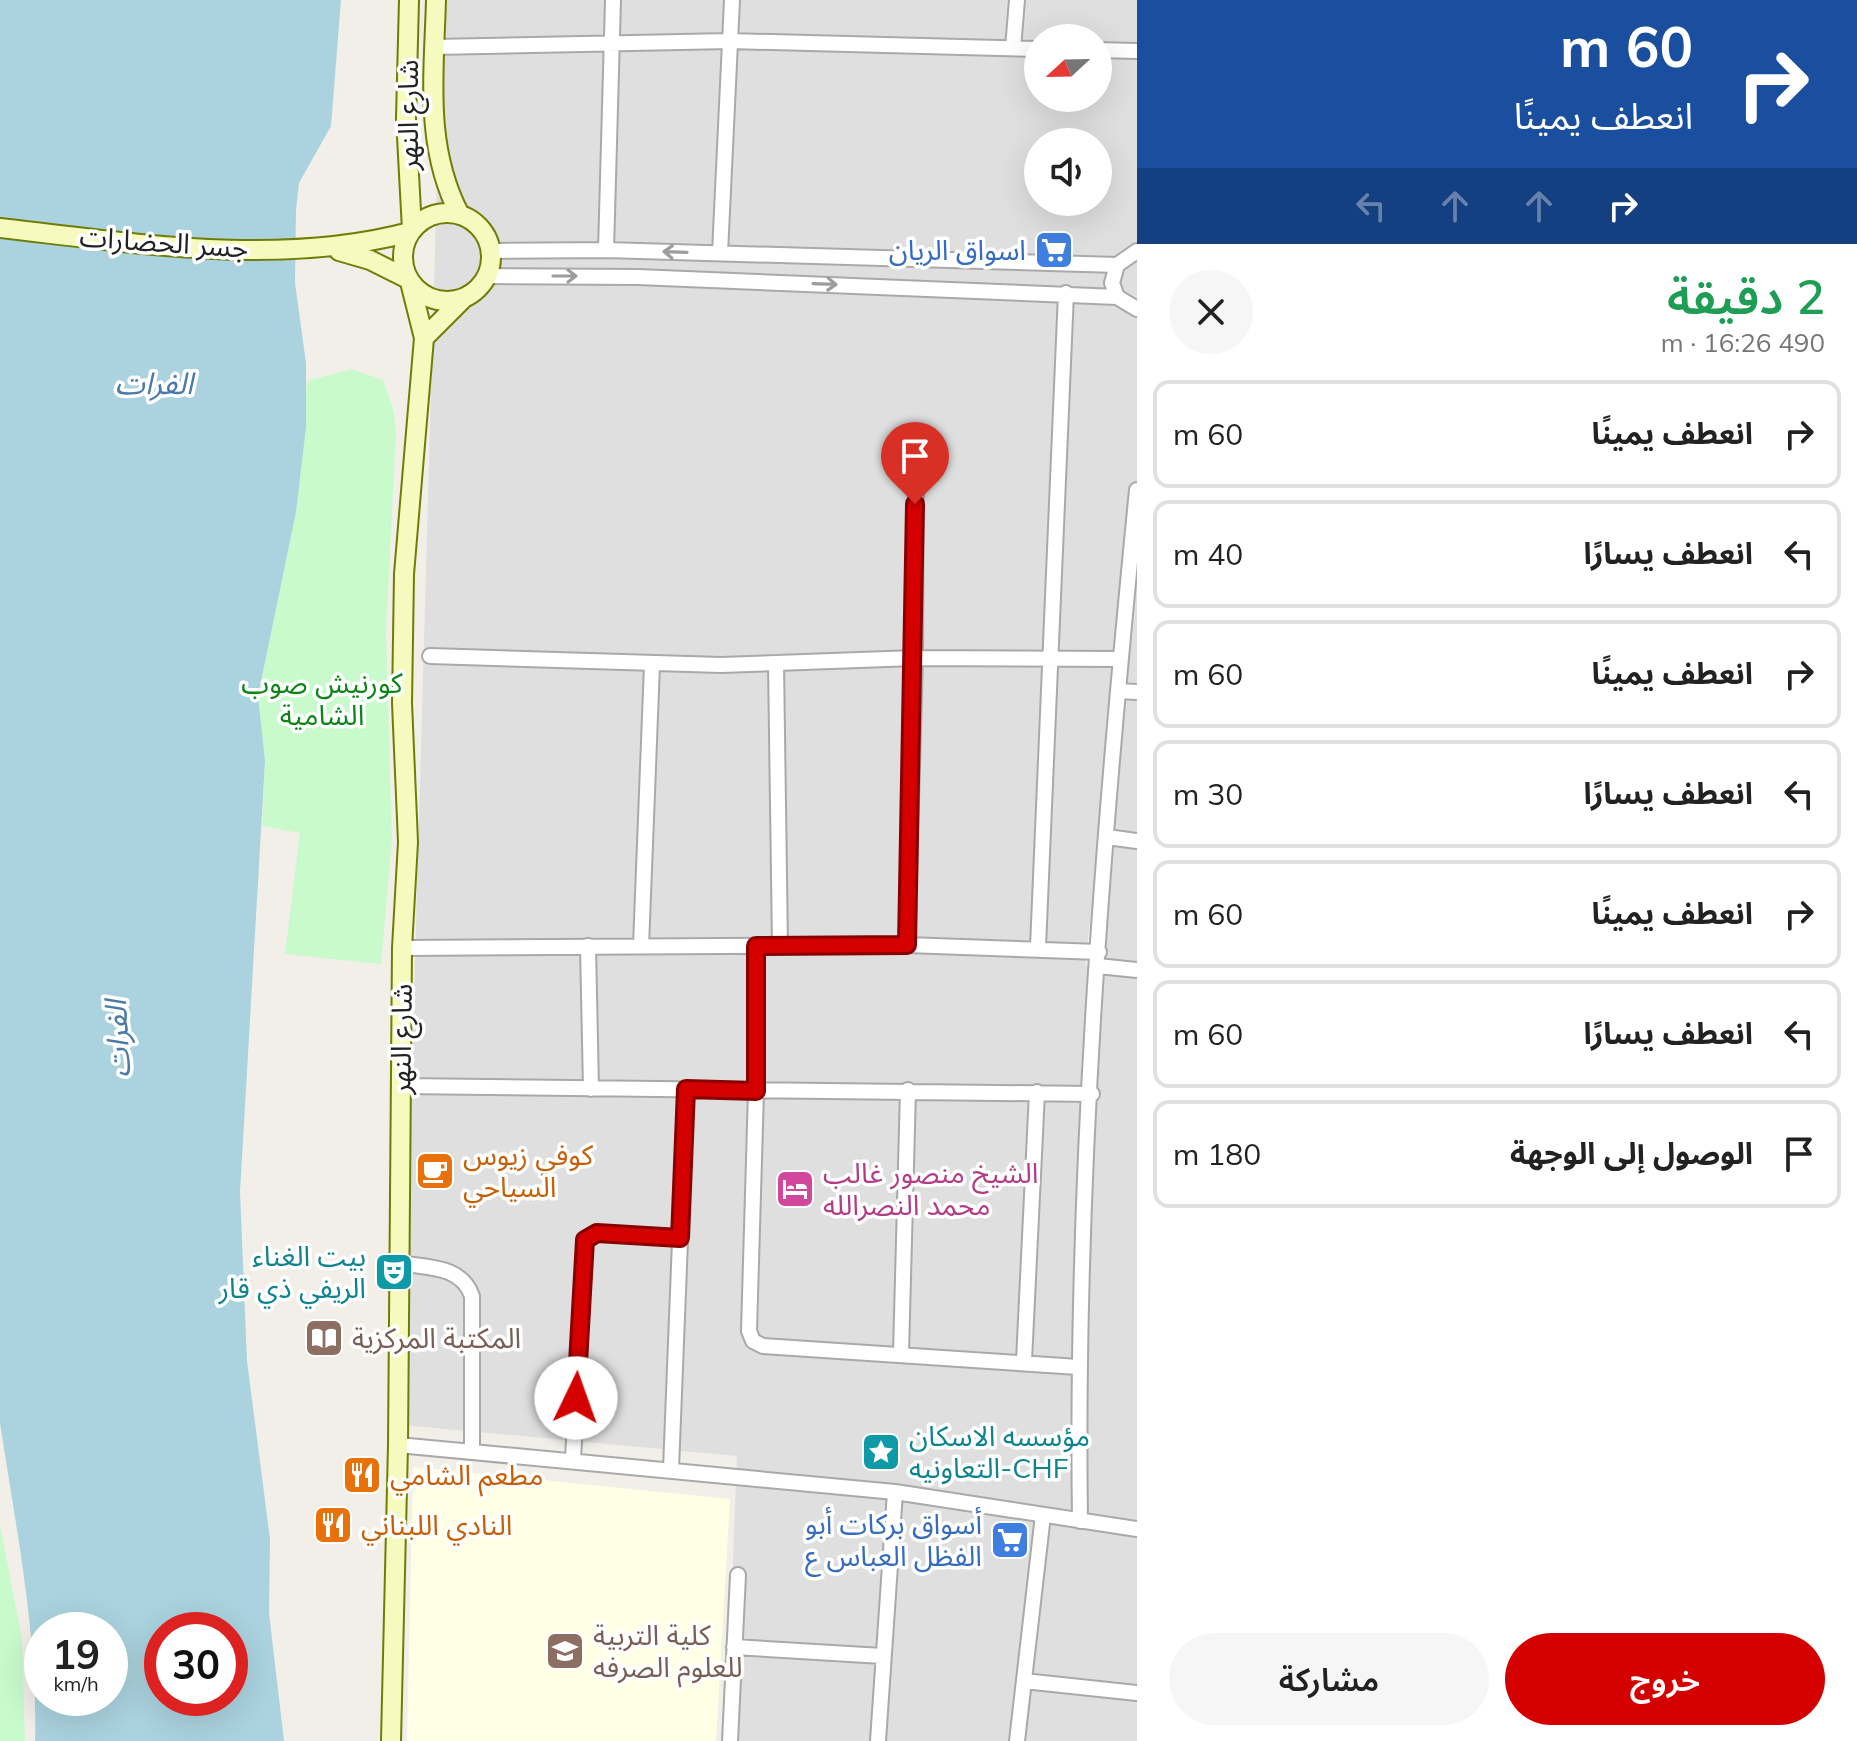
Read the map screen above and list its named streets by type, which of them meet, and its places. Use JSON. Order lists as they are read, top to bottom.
{
  "streets": {
    "main road": ["شارع النهر", "جسر الحضارات"]
  },
  "water": ["الفرات"],
  "parks": ["كورنيش صوب الشامية"],
  "places": {
    "supermarket": ["اسواق الريان", "أسواق بركات أبو الفظل العباس ع"],
    "cafe": ["كوفي زيوس السياحي"],
    "hotel": ["الشيخ منصور غالب محمد النصرالله"],
    "theatre": ["بيت الغناء الريفي ذي قار"],
    "library": ["المكتبة المركزية"],
    "place": ["مؤسسه الاسكان التعاونيه-CHF"],
    "restaurant": ["مطعم الشامي", "النادي اللبناني"],
    "school or university": ["كلية التربية للعلوم الصرفه"]
  },
  "north": "left",
  "page": {
    "turn": ["60 m", "انعطف يمينًا"],
    "heading": ["2 دقيقة", "490 m · 16:26"],
    "list": [
      {
        "name": "انعطف يمينًا",
        "value": "60 m"
      },
      {
        "name": "انعطف يسارًا",
        "value": "40 m"
      },
      {
        "name": "انعطف يمينًا",
        "value": "60 m"
      },
      {
        "name": "انعطف يسارًا",
        "value": "30 m"
      },
      {
        "name": "انعطف يمينًا",
        "value": "60 m"
      },
      {
        "name": "انعطف يسارًا",
        "value": "60 m"
      },
      {
        "name": "الوصول إلى الوجهة",
        "value": "180 m"
      }
    ],
    "speed": "19 km/h",
    "limit": "30",
    "buttons": ["خروج", "مشاركة"]
  }
}
